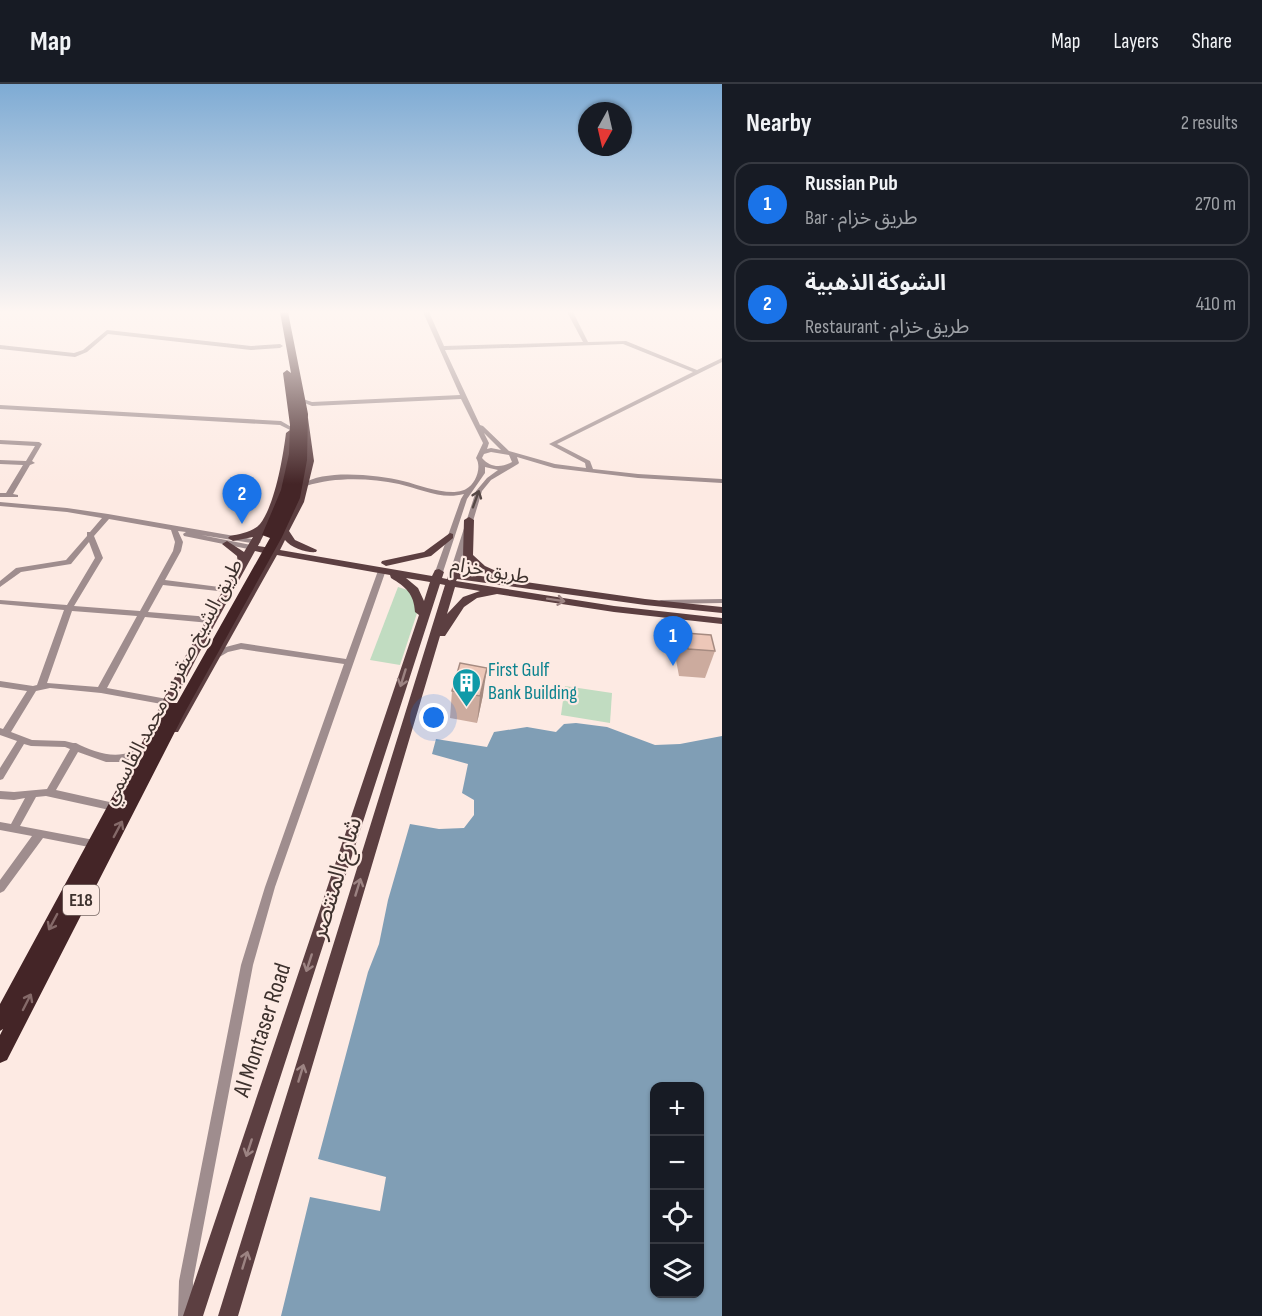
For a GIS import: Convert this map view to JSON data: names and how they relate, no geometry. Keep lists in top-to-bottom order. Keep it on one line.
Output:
{"streets":{"highway":["طريق الشيخ صقر بن محمد القاسمي","E18"],"main road":["طريق خزام","شارع المنتصر","Al Montaser Road"]},"crossings":[["طريق خزام","طريق الشيخ صقر بن محمد القاسمي"],["طريق خزام","شارع المنتصر"]],"one_way":["Al Montaser Road"],"places":{"building":["First Gulf Bank Building"]},"north":"bottom","page":{"header":"Map","nav":["Map","Layers","Share"],"heading":["Nearby","2 results"],"list":[{"mark":"1","name":"Russian Pub","note":"Bar · طريق خزام","value":"270 m"},{"mark":"2","name":"الشوكة الذهبية","note":"Restaurant · طريق خزام","value":"410 m"}],"pins":["2","1"],"map_buttons":["+","−"]}}
